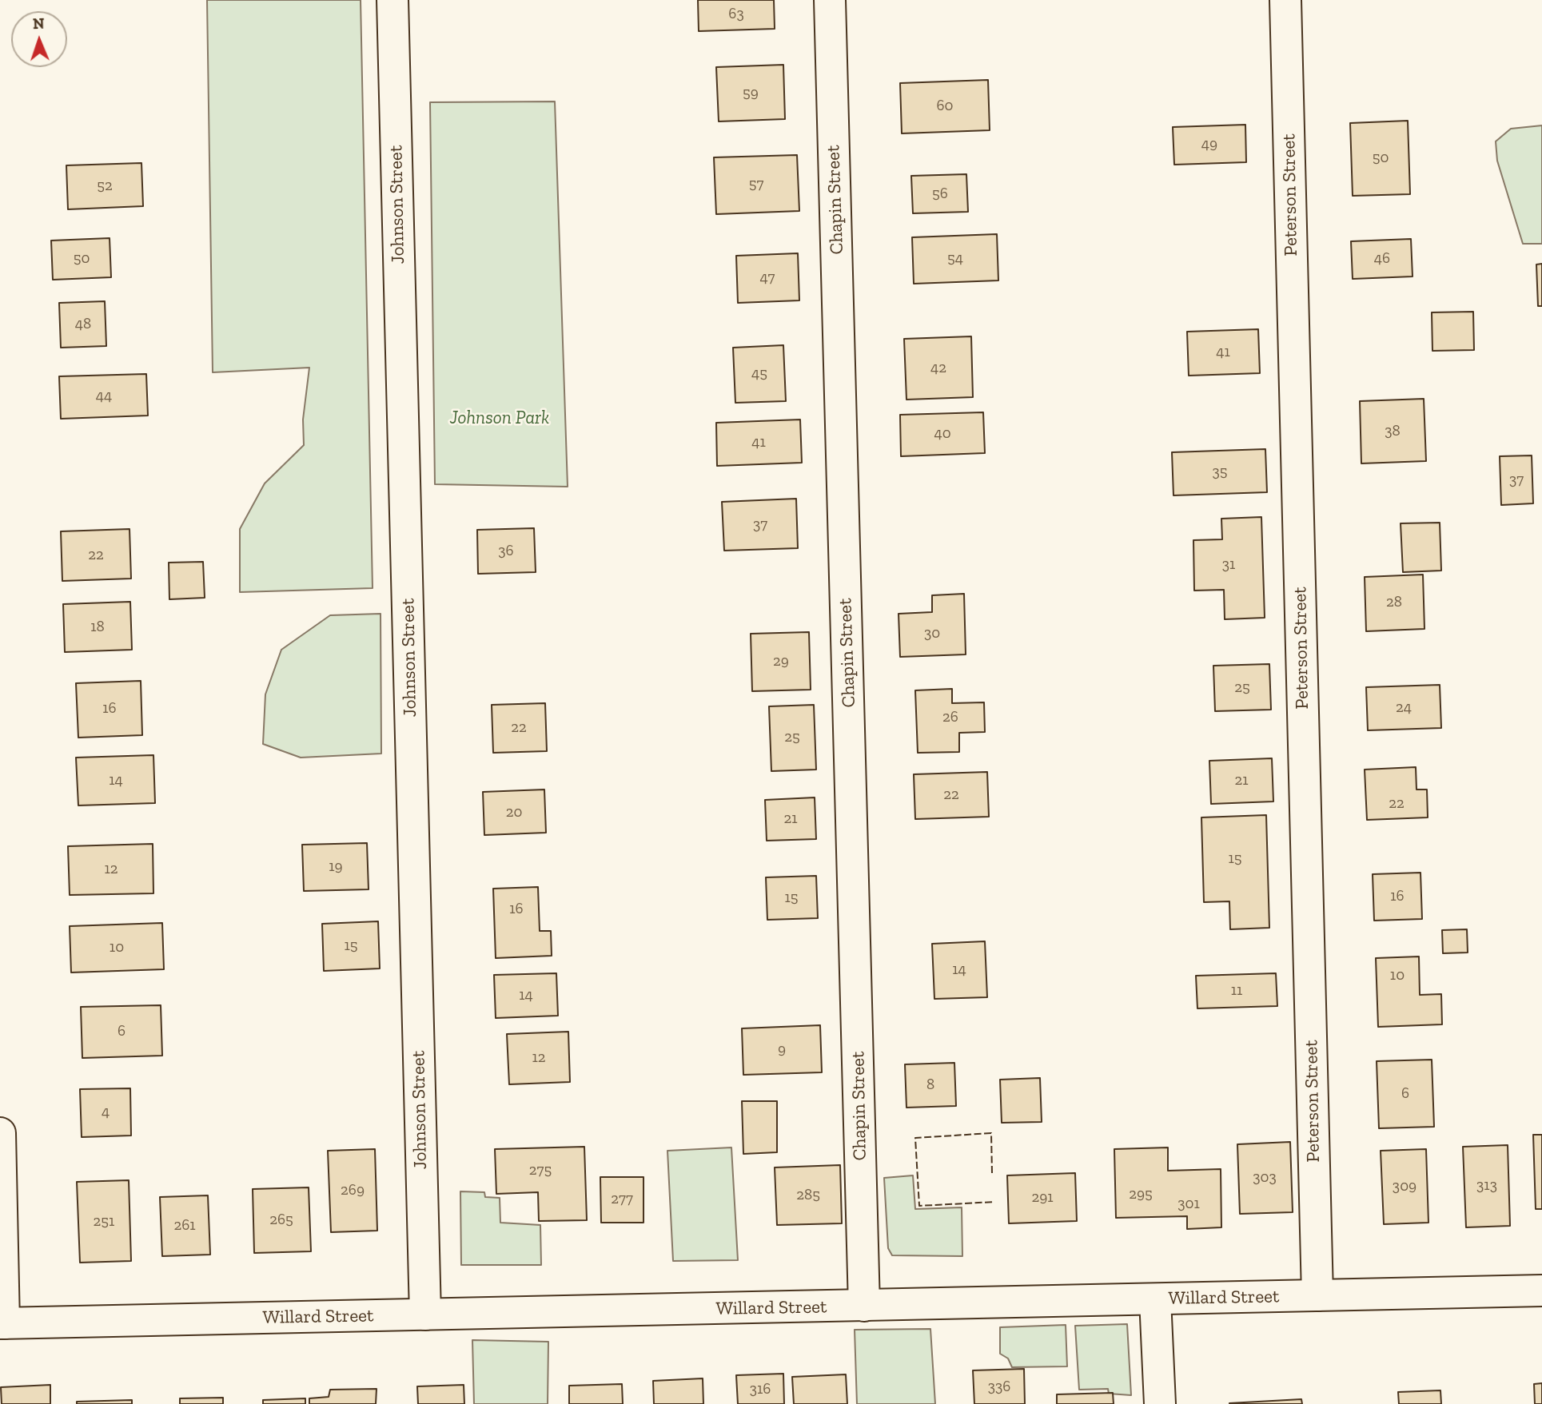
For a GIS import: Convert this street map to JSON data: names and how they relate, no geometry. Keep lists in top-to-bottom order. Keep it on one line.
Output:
{"streets":{"street":["Peterson Street","Chapin Street","Johnson Street","Willard Street"]},"crossings":[["Peterson Street","Willard Street"],["Chapin Street","Willard Street"],["Johnson Street","Willard Street"]],"parks":["Johnson Park"],"house_numbers":["63","59","60","49","50","57","52","56","50","54","46","47","48","41","42","45","44","38","40","41","35","37","37","36","22","31","28","18","30","29","25","24","16","26","22","25","14","21","22","22","20","21","15","19","12","16","15","16","15","10","14","10","11","14","6","9","12","8","6","4","275","303","313","309","269","295","285","291","277","301","265","251","261","336","316"],"north":"top"}
